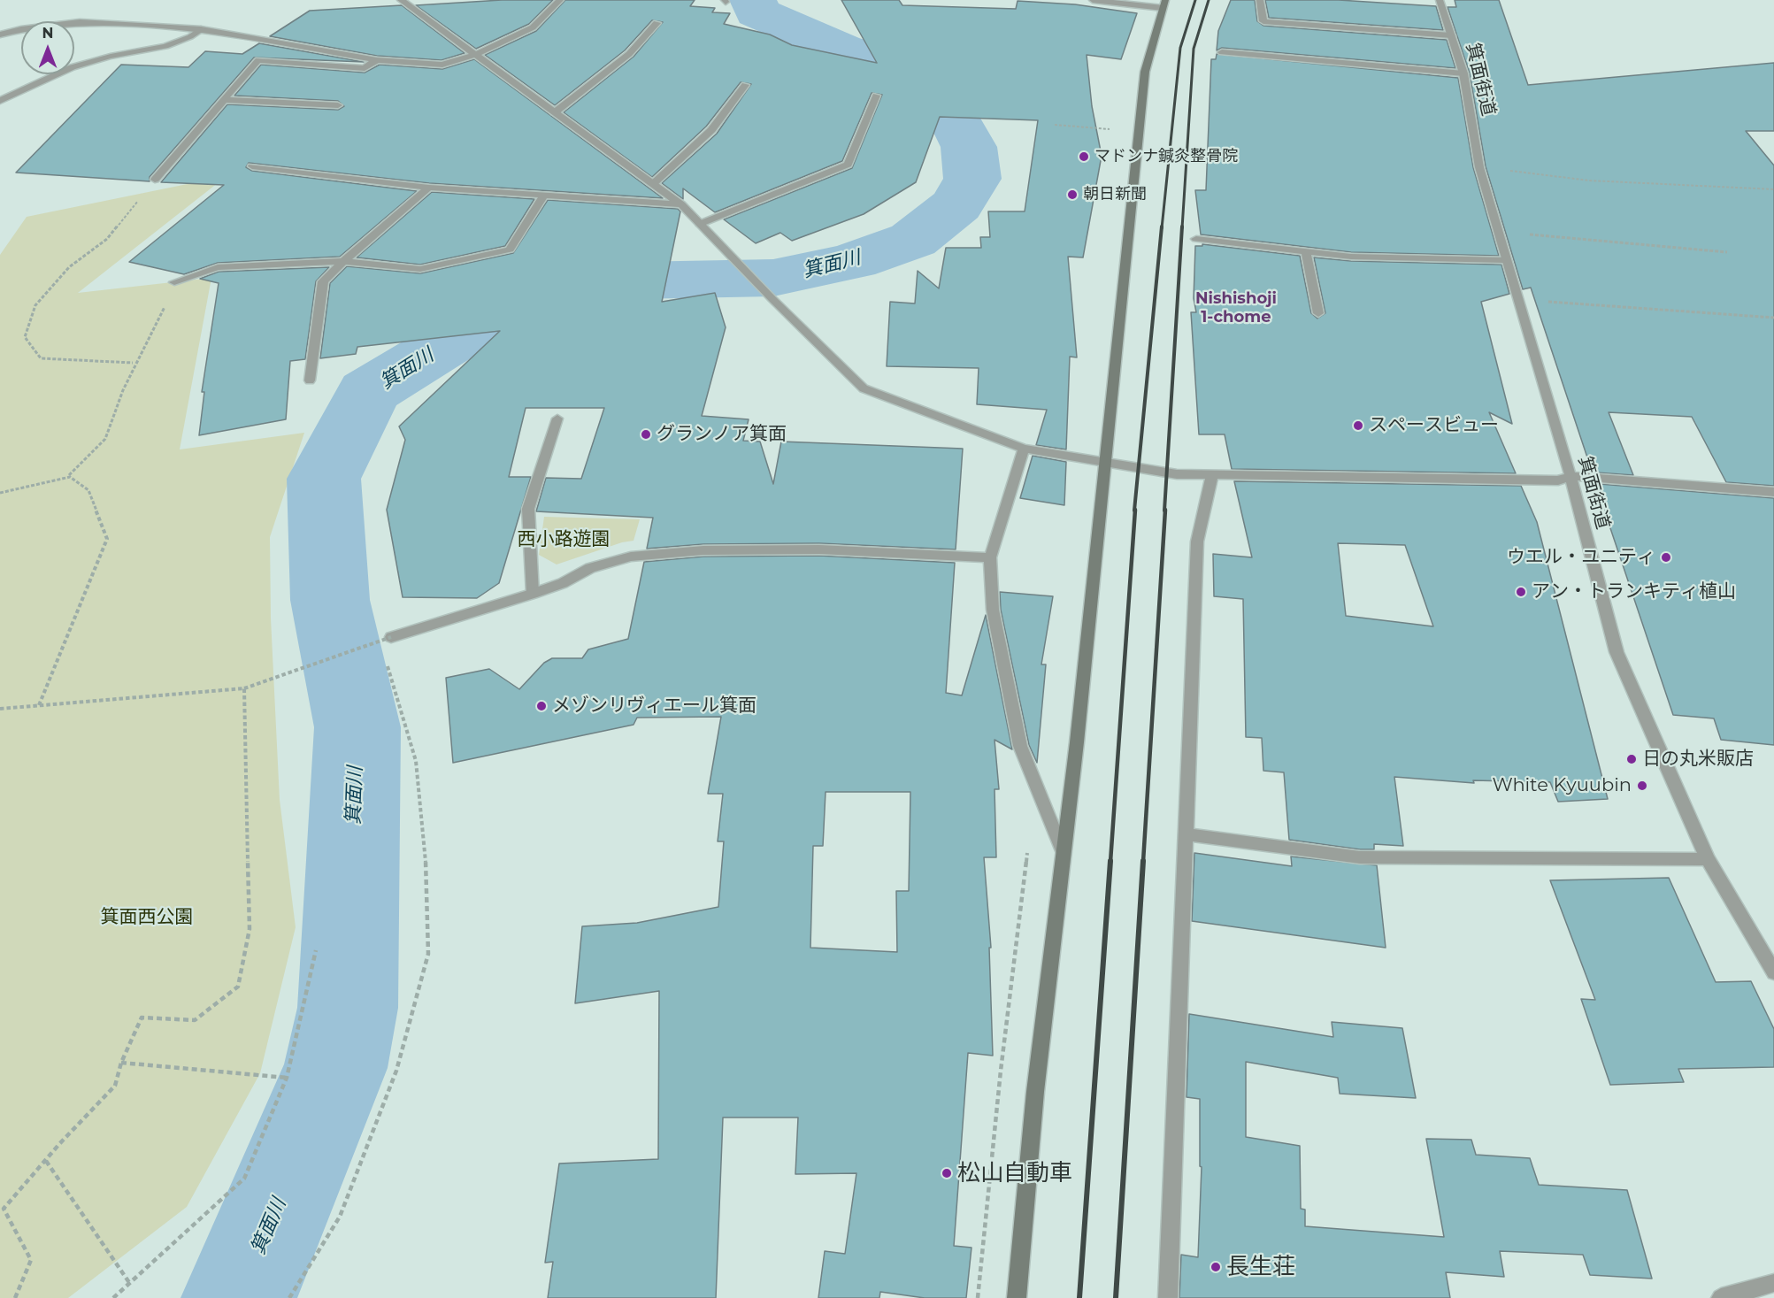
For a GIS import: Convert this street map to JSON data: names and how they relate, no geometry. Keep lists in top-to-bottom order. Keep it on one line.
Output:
{"streets":{"street":["箕面街道"]},"districts":["Nishishoji 1-chome"],"water":["箕面川"],"parks":["西小路遊園","箕面西公園"],"places":["マドンナ鍼灸整骨院","朝日新聞","スペースビュー","グランノア箕面","ウエル・ユニティ","アン・トランキティ植山","メゾンリヴィエール箕面","日の丸米販店","White Kyuubin","松山自動車","長生荘"],"north":"top"}
